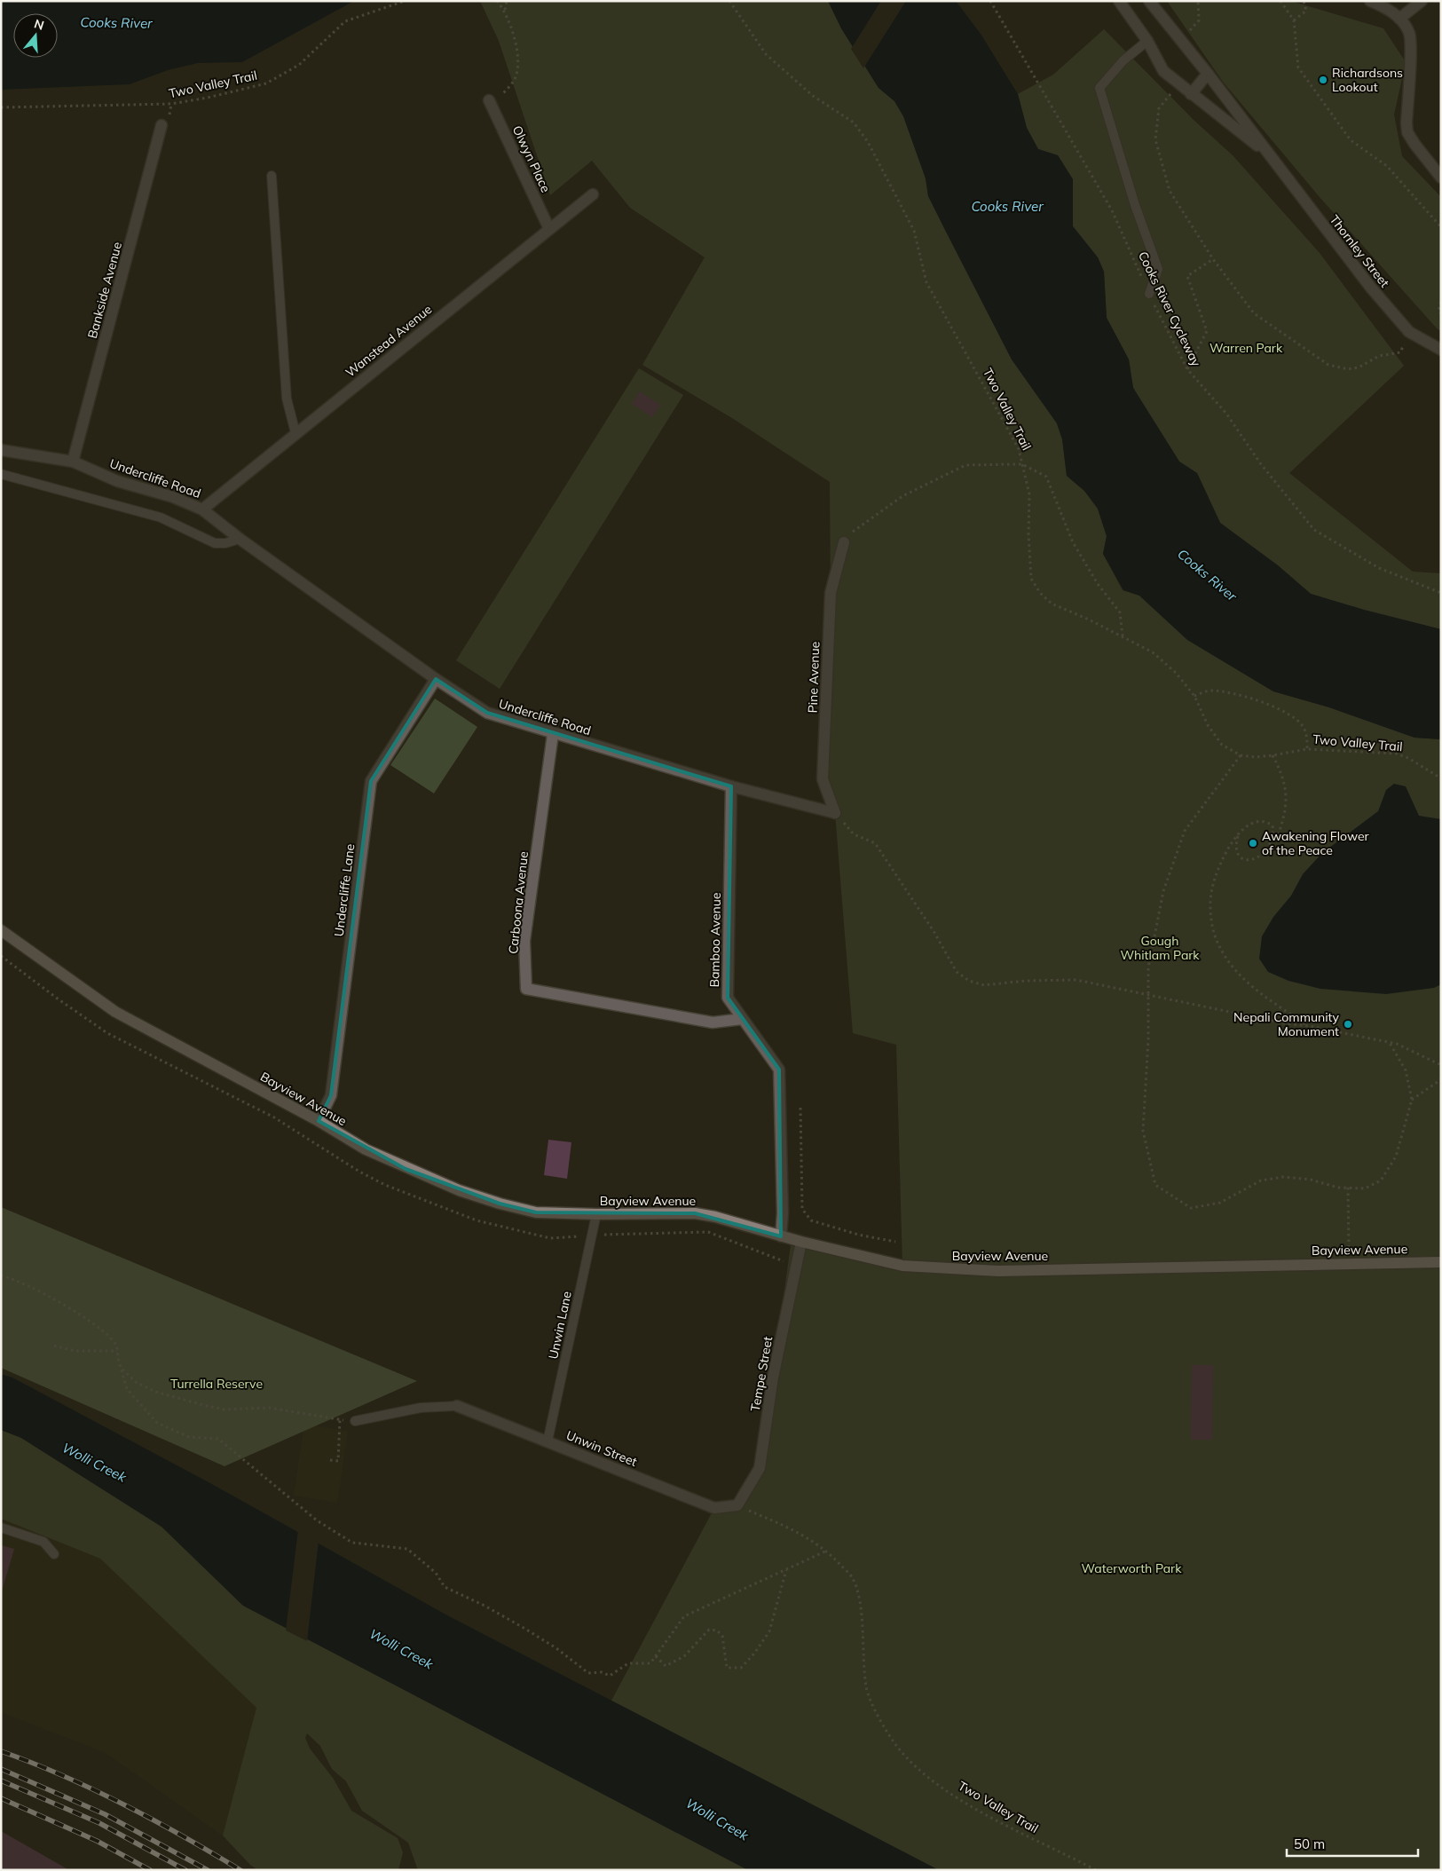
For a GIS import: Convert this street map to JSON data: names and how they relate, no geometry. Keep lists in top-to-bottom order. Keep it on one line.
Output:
{"streets":{"main road":["Bayview Avenue"],"street":["Olwyn Place","Thornley Street","Bankside Avenue","Wanstead Avenue","Undercliffe Road","Pine Avenue","Undercliffe Lane","Carboona Avenue","Bamboo Avenue","Tempe Street","Unwin Street"],"lane":["Unwin Lane"],"path":["Two Valley Trail","Cooks River Cycleway"]},"crossings":[["Two Valley Trail","Tempe Street"],["Two Valley Trail","Unwin Street"],["Olwyn Place","Wanstead Avenue"],["Bankside Avenue","Undercliffe Road"],["Wanstead Avenue","Undercliffe Road"],["Undercliffe Road","Pine Avenue"],["Undercliffe Road","Undercliffe Lane"],["Undercliffe Road","Carboona Avenue"],["Undercliffe Road","Bamboo Avenue"],["Undercliffe Lane","Bayview Avenue"],["Carboona Avenue","Bamboo Avenue"],["Bamboo Avenue","Bayview Avenue"],["Bayview Avenue","Unwin Lane"],["Bayview Avenue","Tempe Street"],["Unwin Lane","Unwin Street"],["Tempe Street","Unwin Street"]],"water":["Cooks River","Wolli Creek"],"parks":["Warren Park","Gough Whitlam Park","Turrella Reserve","Waterworth Park"],"places":["Richardsons Lookout","Awakening Flower of the Peace","Nepali Community Monument"],"scale_bar":"50 m","north":"top"}
